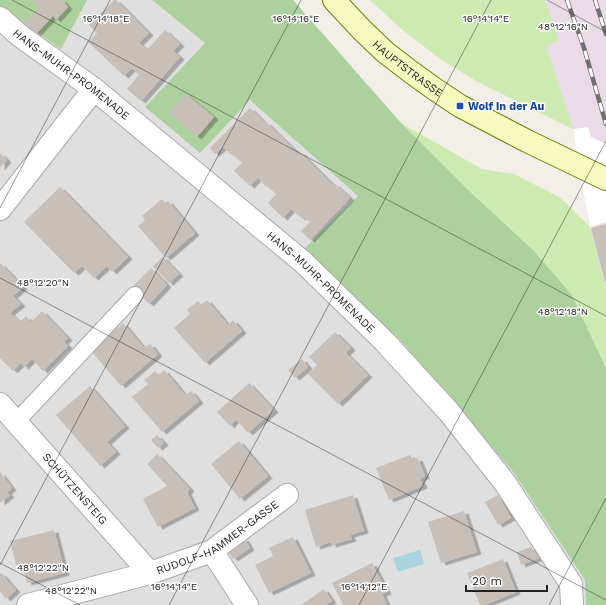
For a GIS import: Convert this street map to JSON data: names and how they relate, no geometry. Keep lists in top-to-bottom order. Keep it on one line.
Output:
{"streets":{"main road":["HAUPTSTRASSE"],"street":["HANS-MUHR-PROMENADE","SCHÜTZENSTEIG","RUDOLF-HAMMER-GASSE"]},"crossings":[["SCHÜTZENSTEIG","RUDOLF-HAMMER-GASSE"]],"places":{"transit":["Wolf in der Au"]},"scale_bar":"20 m","coordinates":["16°14'18\"E","16°14'16\"E","16°14'14\"E","48°12'16\"N","48°12'20\"N","48°12'18\"N","48°12'22\"N","16°14'12\"E"]}
